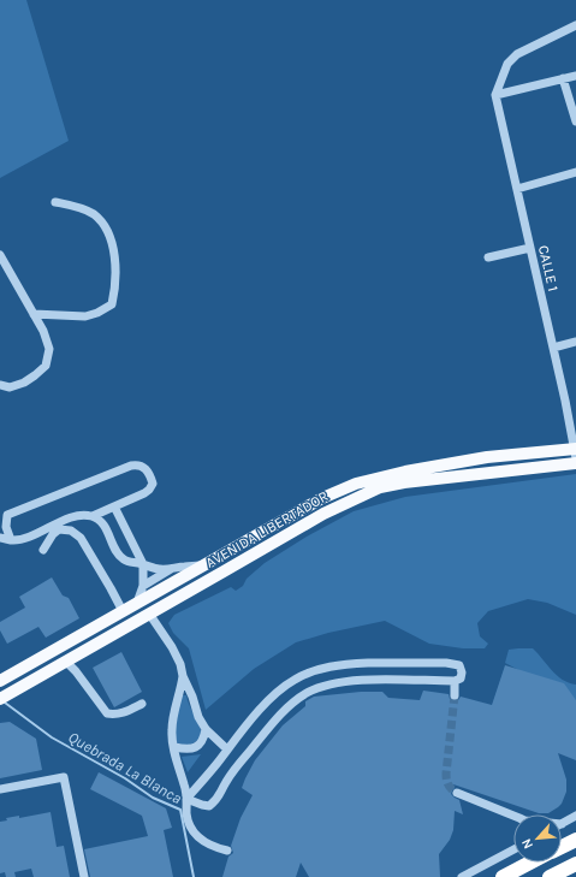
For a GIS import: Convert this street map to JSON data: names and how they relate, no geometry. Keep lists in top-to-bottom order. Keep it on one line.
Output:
{"streets":{"main road":["AVENIDA LIBERTADOR"],"street":["CALLE 1"]},"crossings":[["CALLE 1","AVENIDA LIBERTADOR"]],"water":["Quebrada La Blanca"],"north":"bottom left"}
